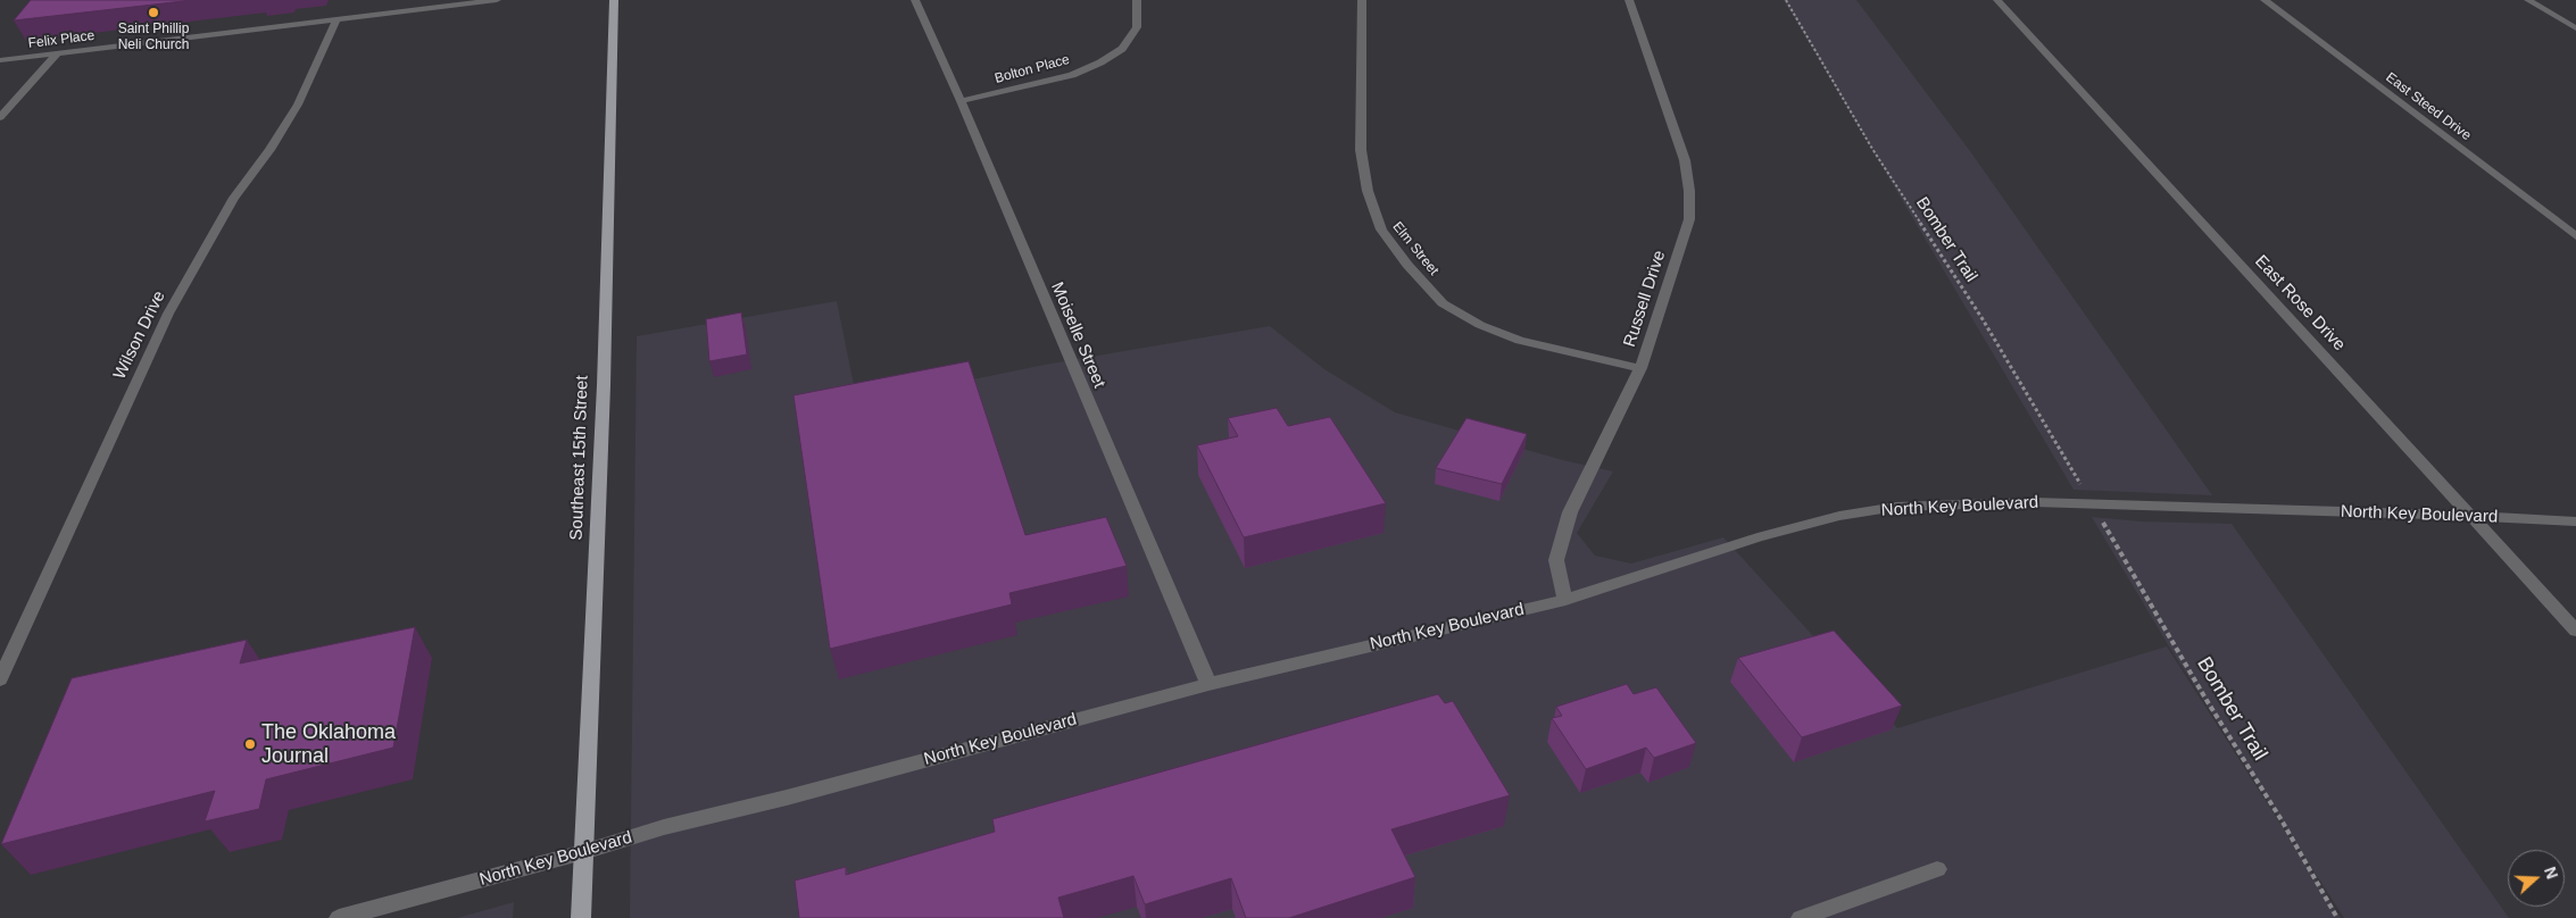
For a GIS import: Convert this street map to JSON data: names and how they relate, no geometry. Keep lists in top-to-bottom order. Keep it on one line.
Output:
{"streets":{"main road":["Southeast 15th Street"],"street":["Felix Place","Bolton Place","East Steed Drive","Elm Street","Russell Drive","East Rose Drive","Wilson Drive","Moiselle Street","North Key Boulevard"],"path":["Bomber Trail"]},"crossings":[["Felix Place","Wilson Drive"],["Bolton Place","Moiselle Street"],["Elm Street","Russell Drive"],["Russell Drive","North Key Boulevard"],["East Rose Drive","North Key Boulevard"],["Moiselle Street","North Key Boulevard"],["Southeast 15th Street","North Key Boulevard"]],"places":["Saint Phillip Neli Church","The Oklahoma Journal"],"north":"right"}
